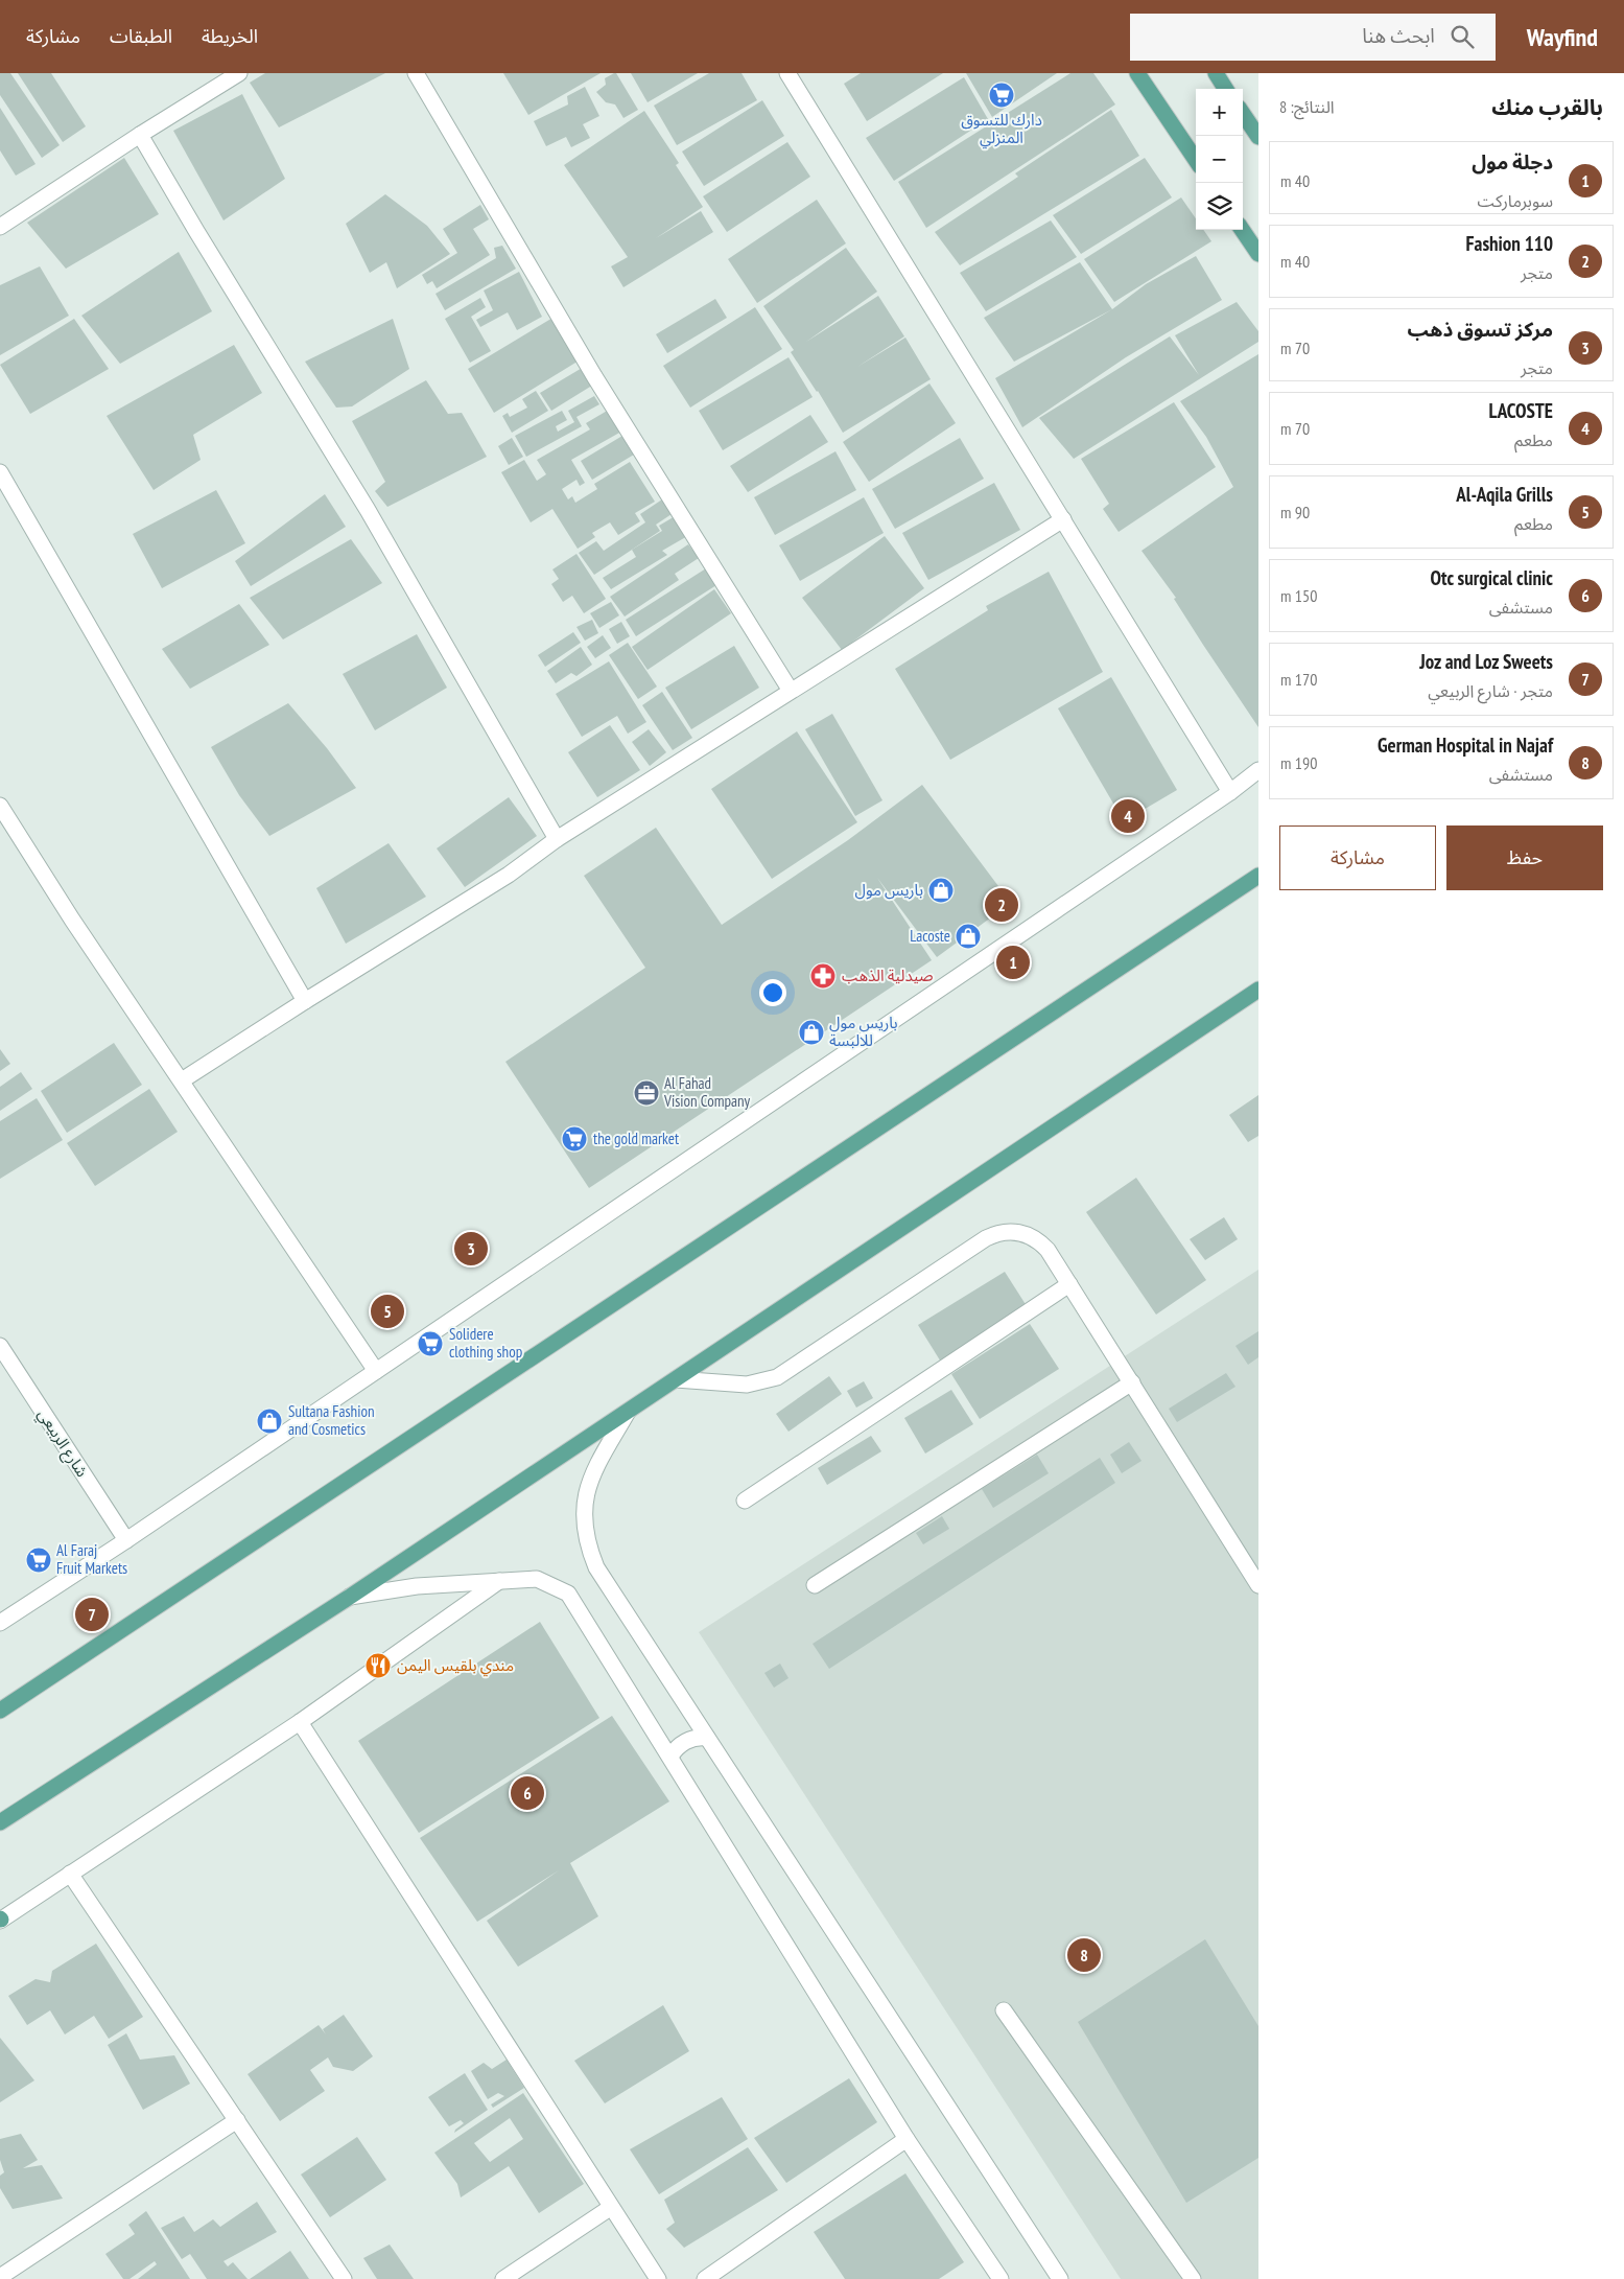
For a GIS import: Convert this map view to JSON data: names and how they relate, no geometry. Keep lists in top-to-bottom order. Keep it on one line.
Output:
{"streets":{"street":["شارع الربيعي"]},"places":{"supermarket":["دارك للتسوق المنزلي","the gold market","Solidere clothing shop","Al Faraj Fruit Markets"],"shop":["باريس مول","Lacoste","باريس مول للالبسة","Sultana Fashion and Cosmetics"],"pharmacy":["صيدلية الذهب"],"office":["Al Fahad Vision Company"],"restaurant":["مندي بلقيس اليمن"]},"page":{"header":"Wayfind","search":"ابحث هنا","nav":["الخريطة","الطبقات","مشاركة"],"heading":["بالقرب منك","النتائج: 8"],"map_buttons":["+","−"],"list":[{"mark":"1","name":"دجلة مول","note":"سوبرماركت","value":"40 m"},{"mark":"2","name":"Fashion 110","note":"متجر","value":"40 m"},{"mark":"3","name":"مركز تسوق ذهب","note":"متجر","value":"70 m"},{"mark":"4","name":"LACOSTE","note":"مطعم","value":"70 m"},{"mark":"5","name":"Al-Aqila Grills","note":"مطعم","value":"90 m"},{"mark":"6","name":"Otc surgical clinic","note":"مستشفى","value":"150 m"},{"mark":"7","name":"Joz and Loz Sweets","note":"متجر · شارع الربيعي","value":"170 m"},{"mark":"8","name":"German Hospital in Najaf","note":"مستشفى","value":"190 m"}],"pins":["4","2","1","3","5","7","6","8"],"buttons":["حفظ","مشاركة"]}}
